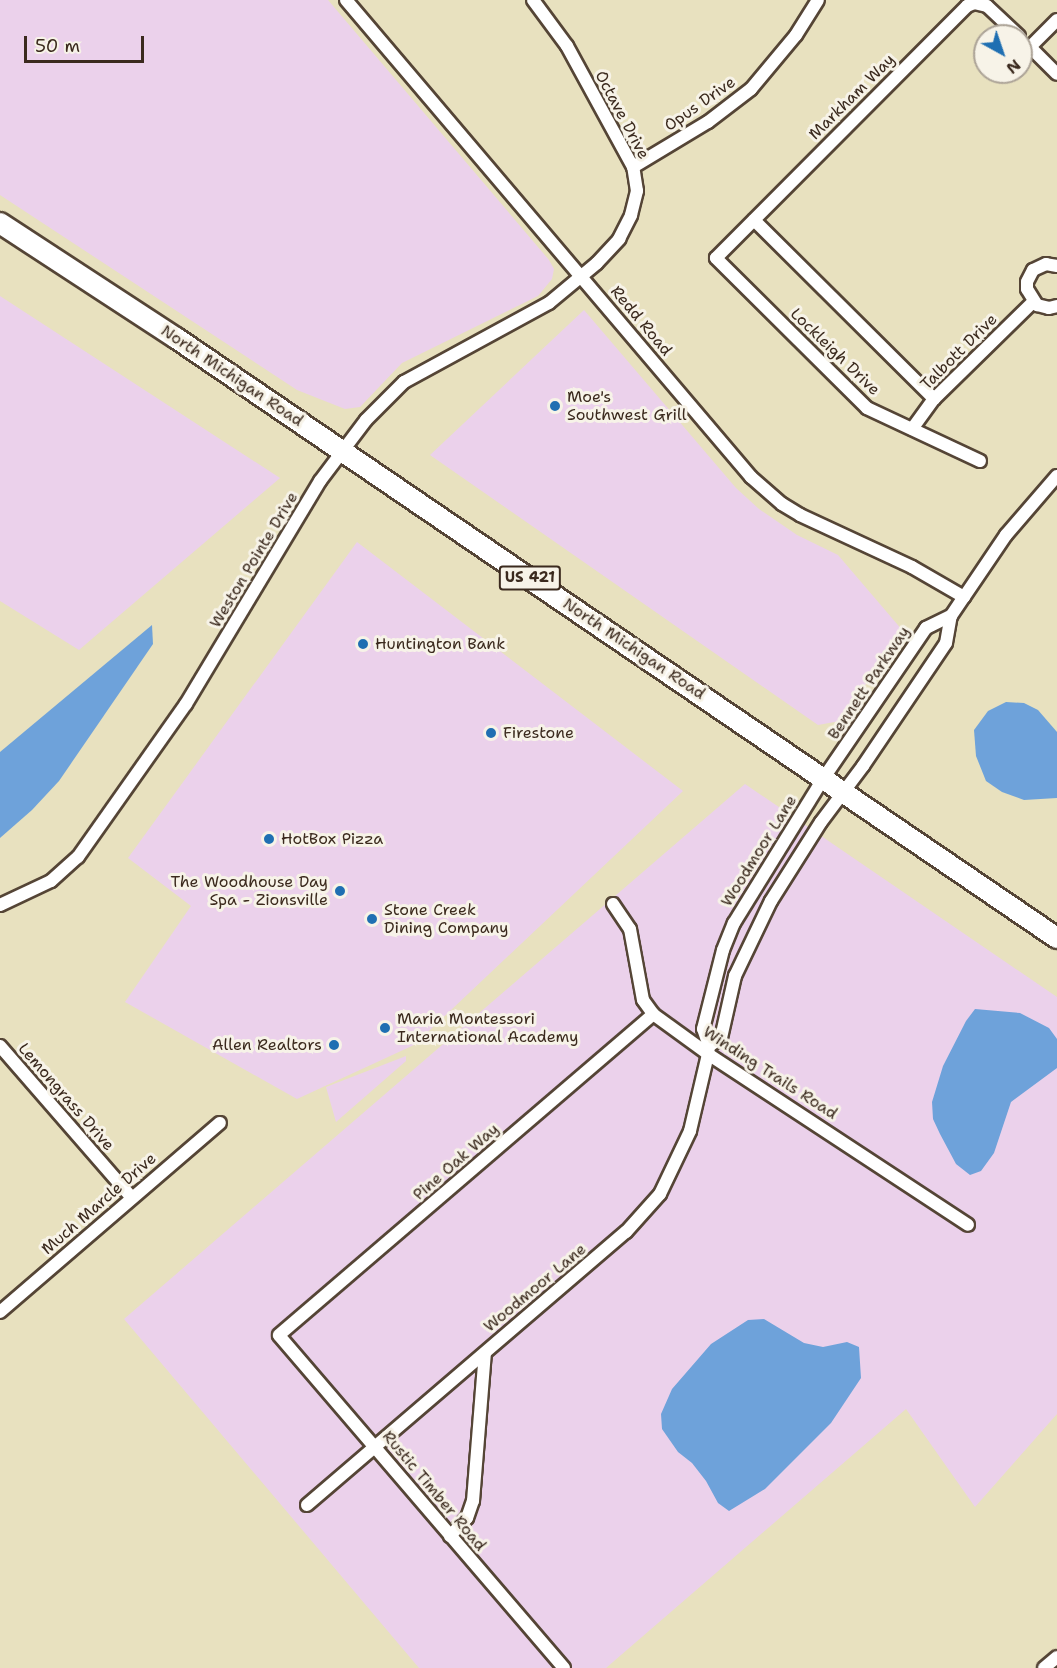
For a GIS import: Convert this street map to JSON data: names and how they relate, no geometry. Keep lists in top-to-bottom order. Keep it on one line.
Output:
{"streets":{"main road":["North Michigan Road","US 421"],"street":["Markham Way","Opus Drive","Octave Drive","Redd Road","Lockleigh Drive","Talbott Drive","Weston Pointe Drive","Bennett Parkway","Woodmoor Lane","Winding Trails Road","Lemongrass Drive","Pine Oak Way","Much Marcle Drive","Rustic Timber Road"]},"crossings":[["Markham Way","Lockleigh Drive"],["Opus Drive","Octave Drive"],["Octave Drive","Redd Road"],["Octave Drive","Weston Pointe Drive"],["Redd Road","Weston Pointe Drive"],["Redd Road","Bennett Parkway"],["Lockleigh Drive","Talbott Drive"],["North Michigan Road","Weston Pointe Drive"],["North Michigan Road","Bennett Parkway"],["North Michigan Road","Woodmoor Lane"],["Bennett Parkway","Woodmoor Lane"],["Woodmoor Lane","Winding Trails Road"],["Woodmoor Lane","Rustic Timber Road"],["Winding Trails Road","Pine Oak Way"],["Lemongrass Drive","Much Marcle Drive"],["Pine Oak Way","Rustic Timber Road"]],"places":["Moe's Southwest Grill","Huntington Bank","Firestone","HotBox Pizza","The Woodhouse Day Spa - Zionsville","Stone Creek Dining Company","Maria Montessori International Academy","Allen Realtors"],"scale_bar":"50 m","north":"bottom right"}
